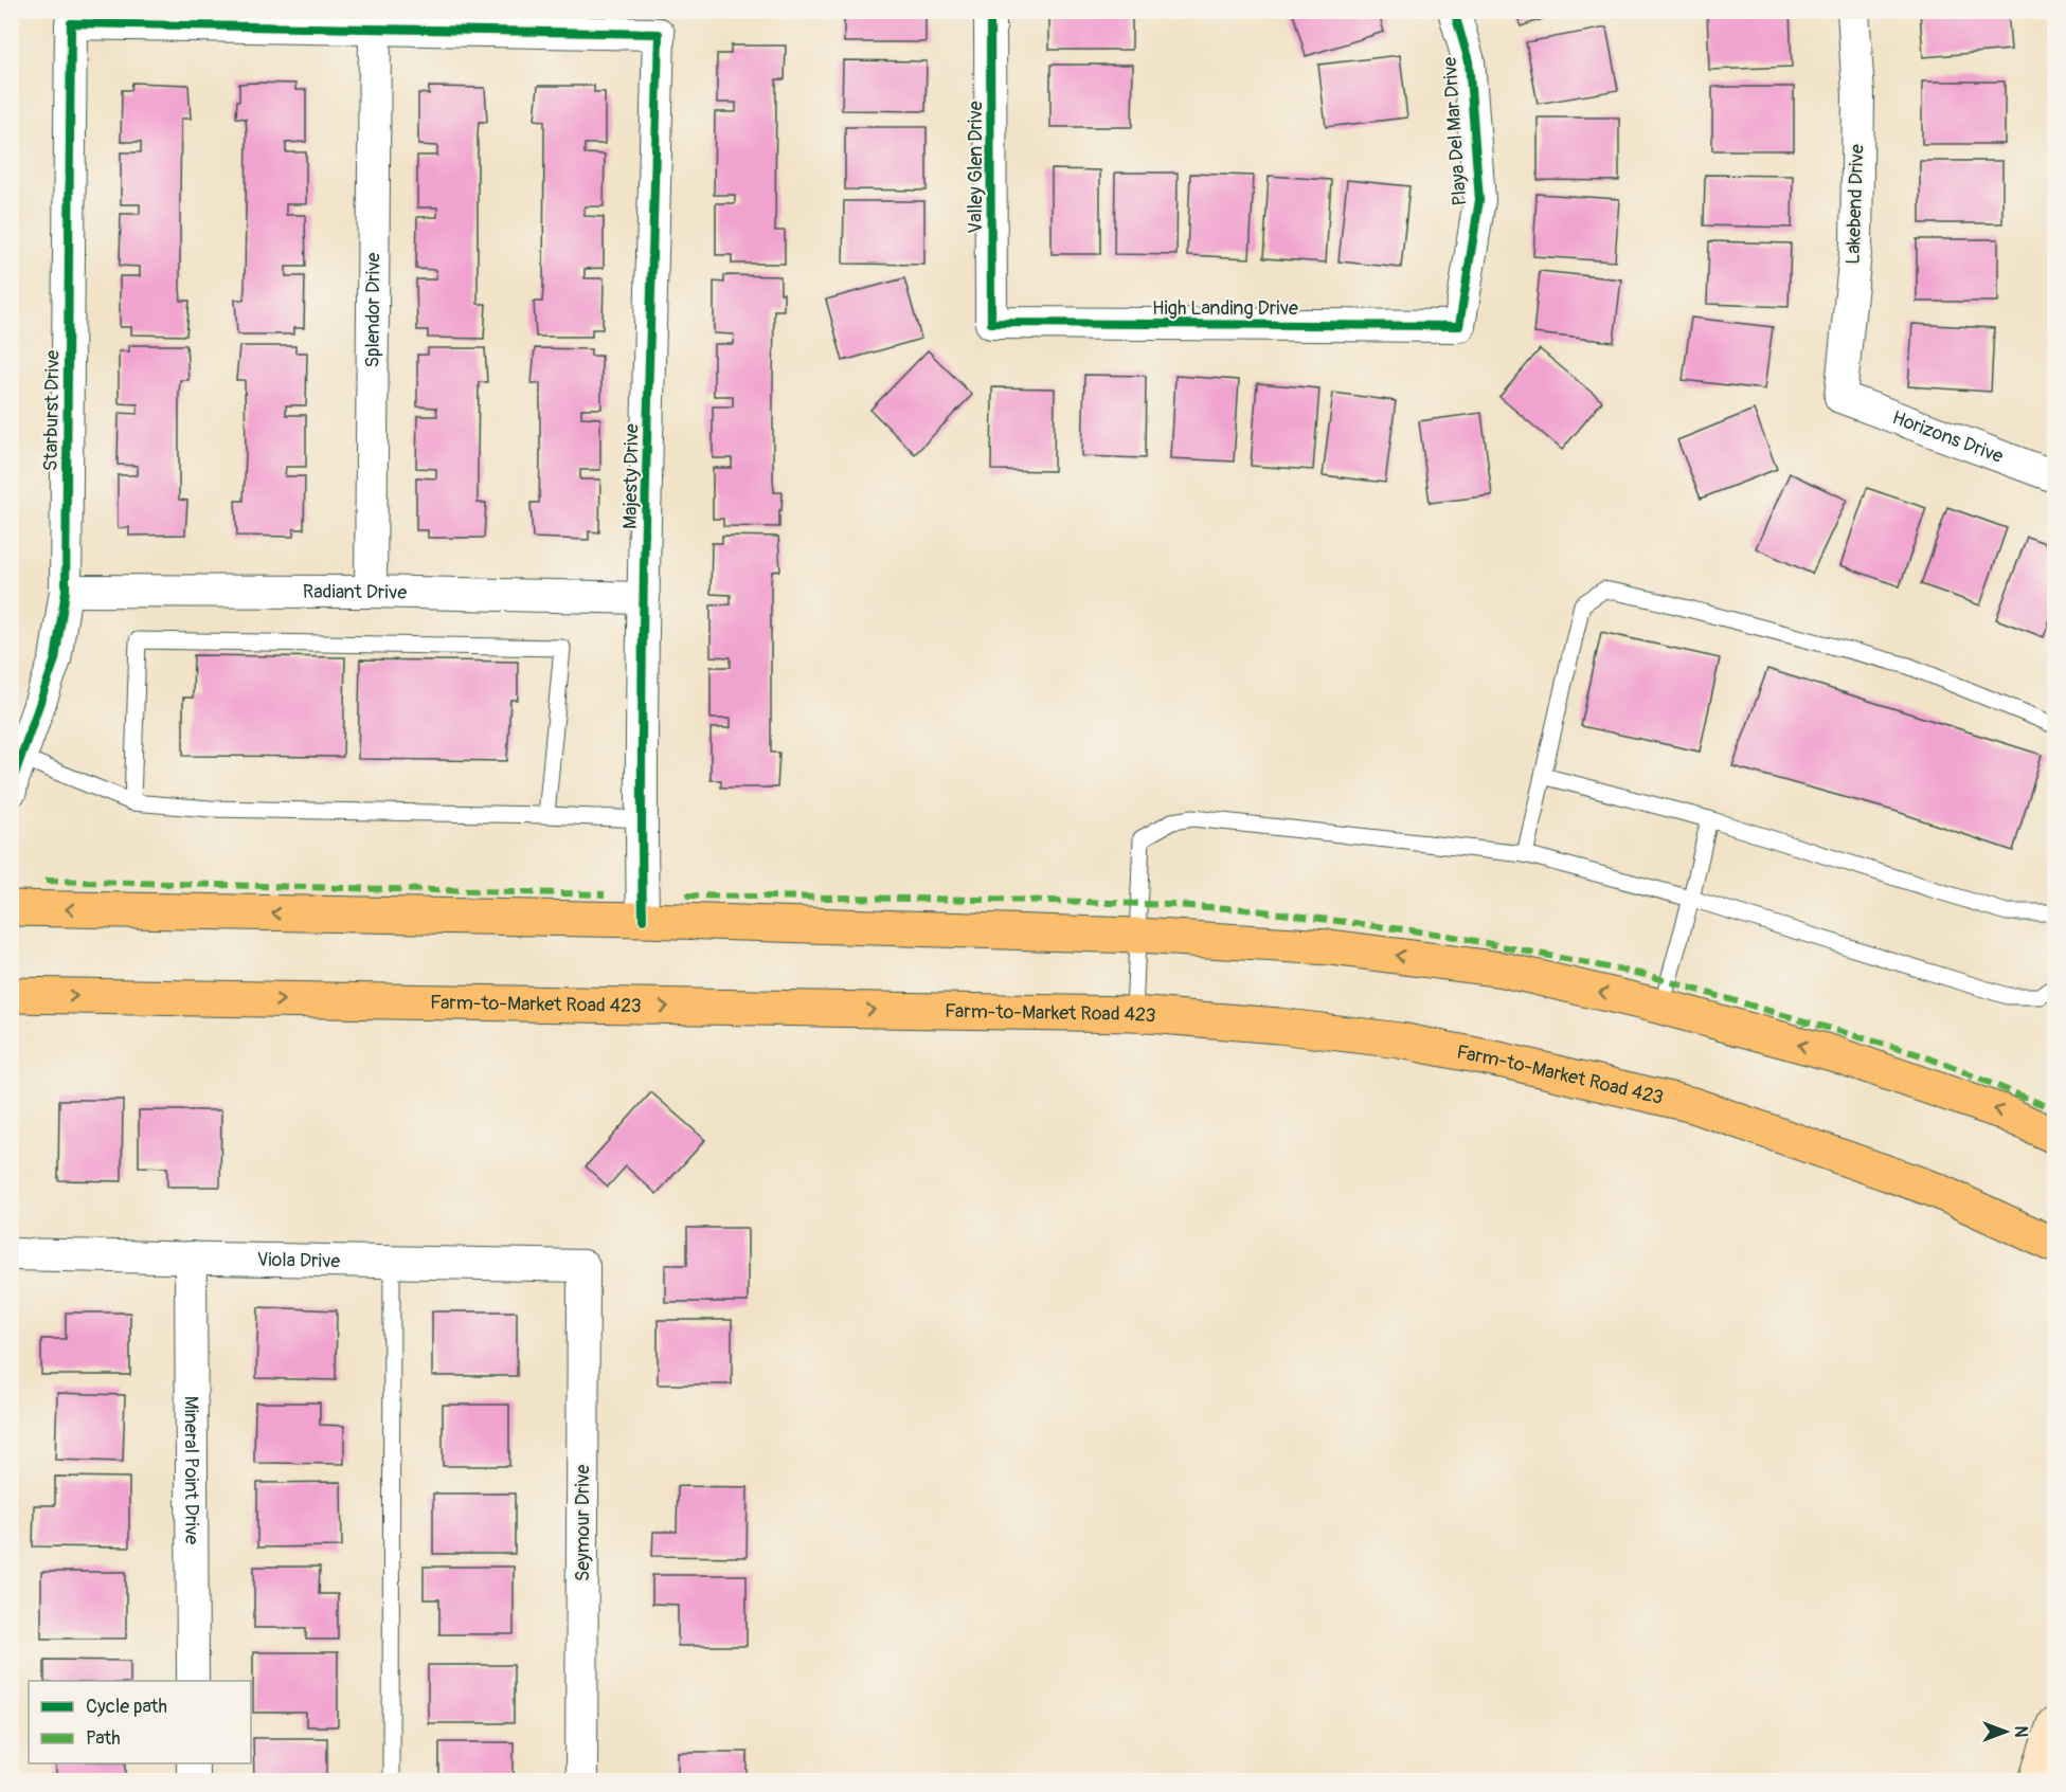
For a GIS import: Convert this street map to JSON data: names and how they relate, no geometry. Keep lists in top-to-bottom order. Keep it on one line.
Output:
{"streets":{"main road":["Farm-to-Market Road 423"],"street":["Playa Del Mar Drive","Valley Glen Drive","Lakebend Drive","High Landing Drive","Splendor Drive","Starburst Drive","Horizons Drive","Majesty Drive","Radiant Drive","Viola Drive","Mineral Point Drive","Seymour Drive"]},"crossings":[["Playa Del Mar Drive","High Landing Drive"],["Valley Glen Drive","High Landing Drive"],["Lakebend Drive","Horizons Drive"],["Splendor Drive","Starburst Drive"],["Splendor Drive","Majesty Drive"],["Splendor Drive","Radiant Drive"],["Starburst Drive","Majesty Drive"],["Starburst Drive","Radiant Drive"],["Majesty Drive","Radiant Drive"],["Viola Drive","Mineral Point Drive"],["Viola Drive","Seymour Drive"]],"legend":["Cycle path","Path"],"north":"right"}
